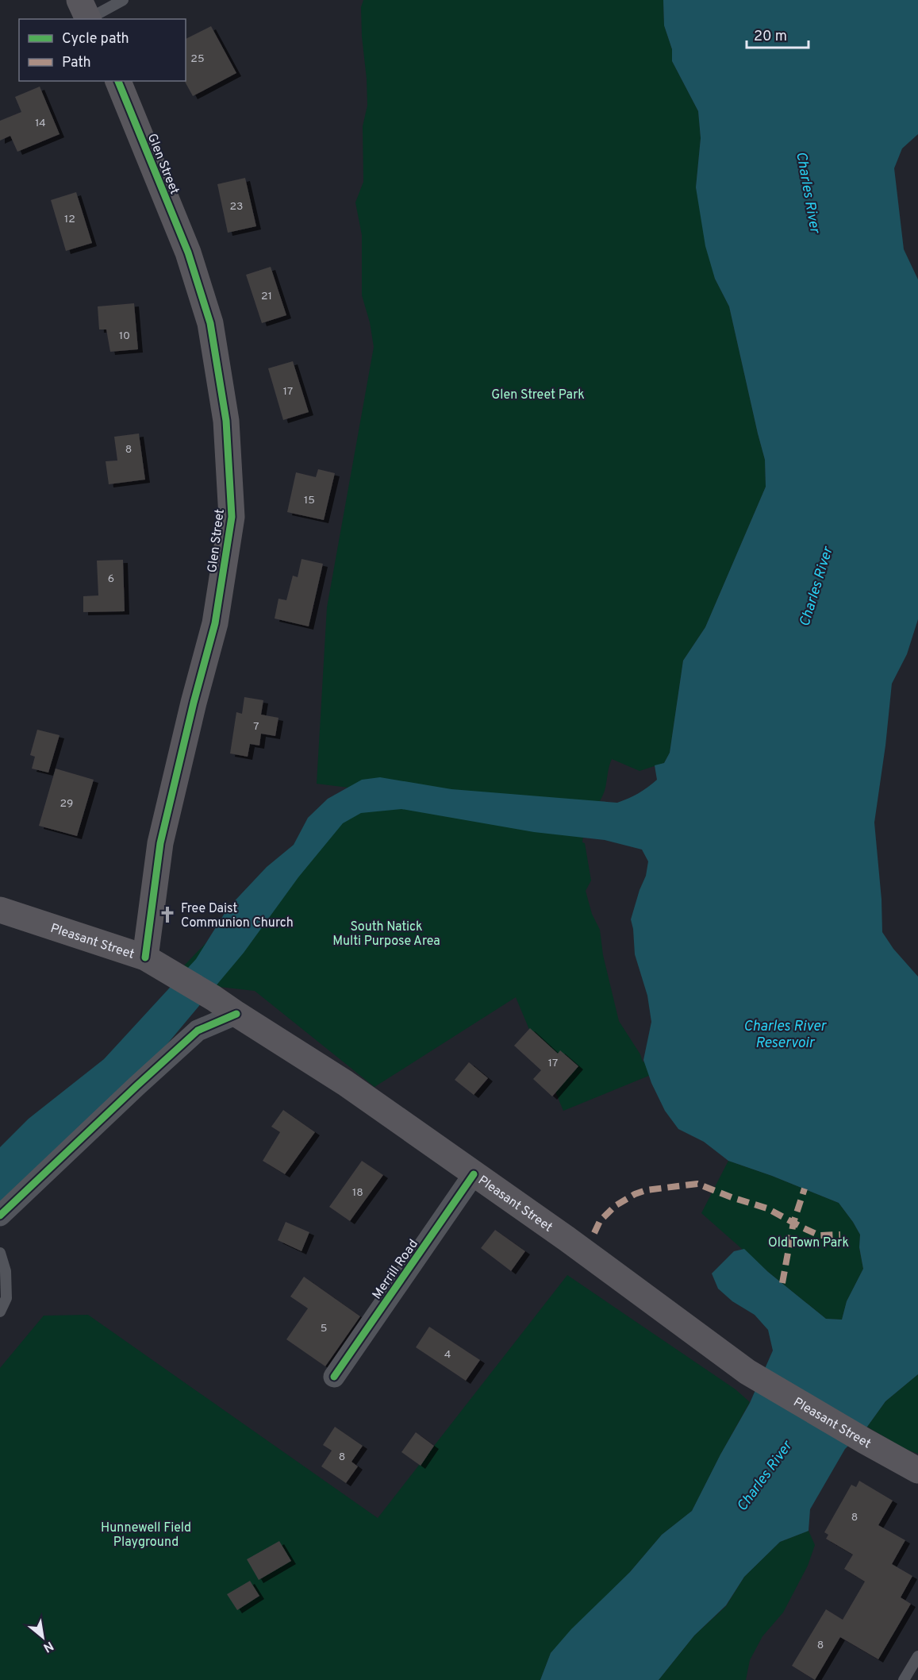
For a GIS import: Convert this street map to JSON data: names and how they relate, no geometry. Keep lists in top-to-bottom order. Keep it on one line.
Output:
{"streets":{"main road":["Glen Street","Pleasant Street"],"street":["Merrill Road"]},"crossings":[["Glen Street","Pleasant Street"],["Pleasant Street","Merrill Road"]],"water":["Charles River","Charles River Reservoir"],"parks":["Glen Street Park","South Natick Multi Purpose Area","Old Town Park","Hunnewell Field Playground"],"places":{"church":["Free Daist Communion Church"]},"house_numbers":["25","14","23","12","21","10","17","8","15","6","7","29","17","18","5","4","8","8","8"],"legend":["Cycle path","Path"],"scale_bar":"20 m","north":"bottom right"}
